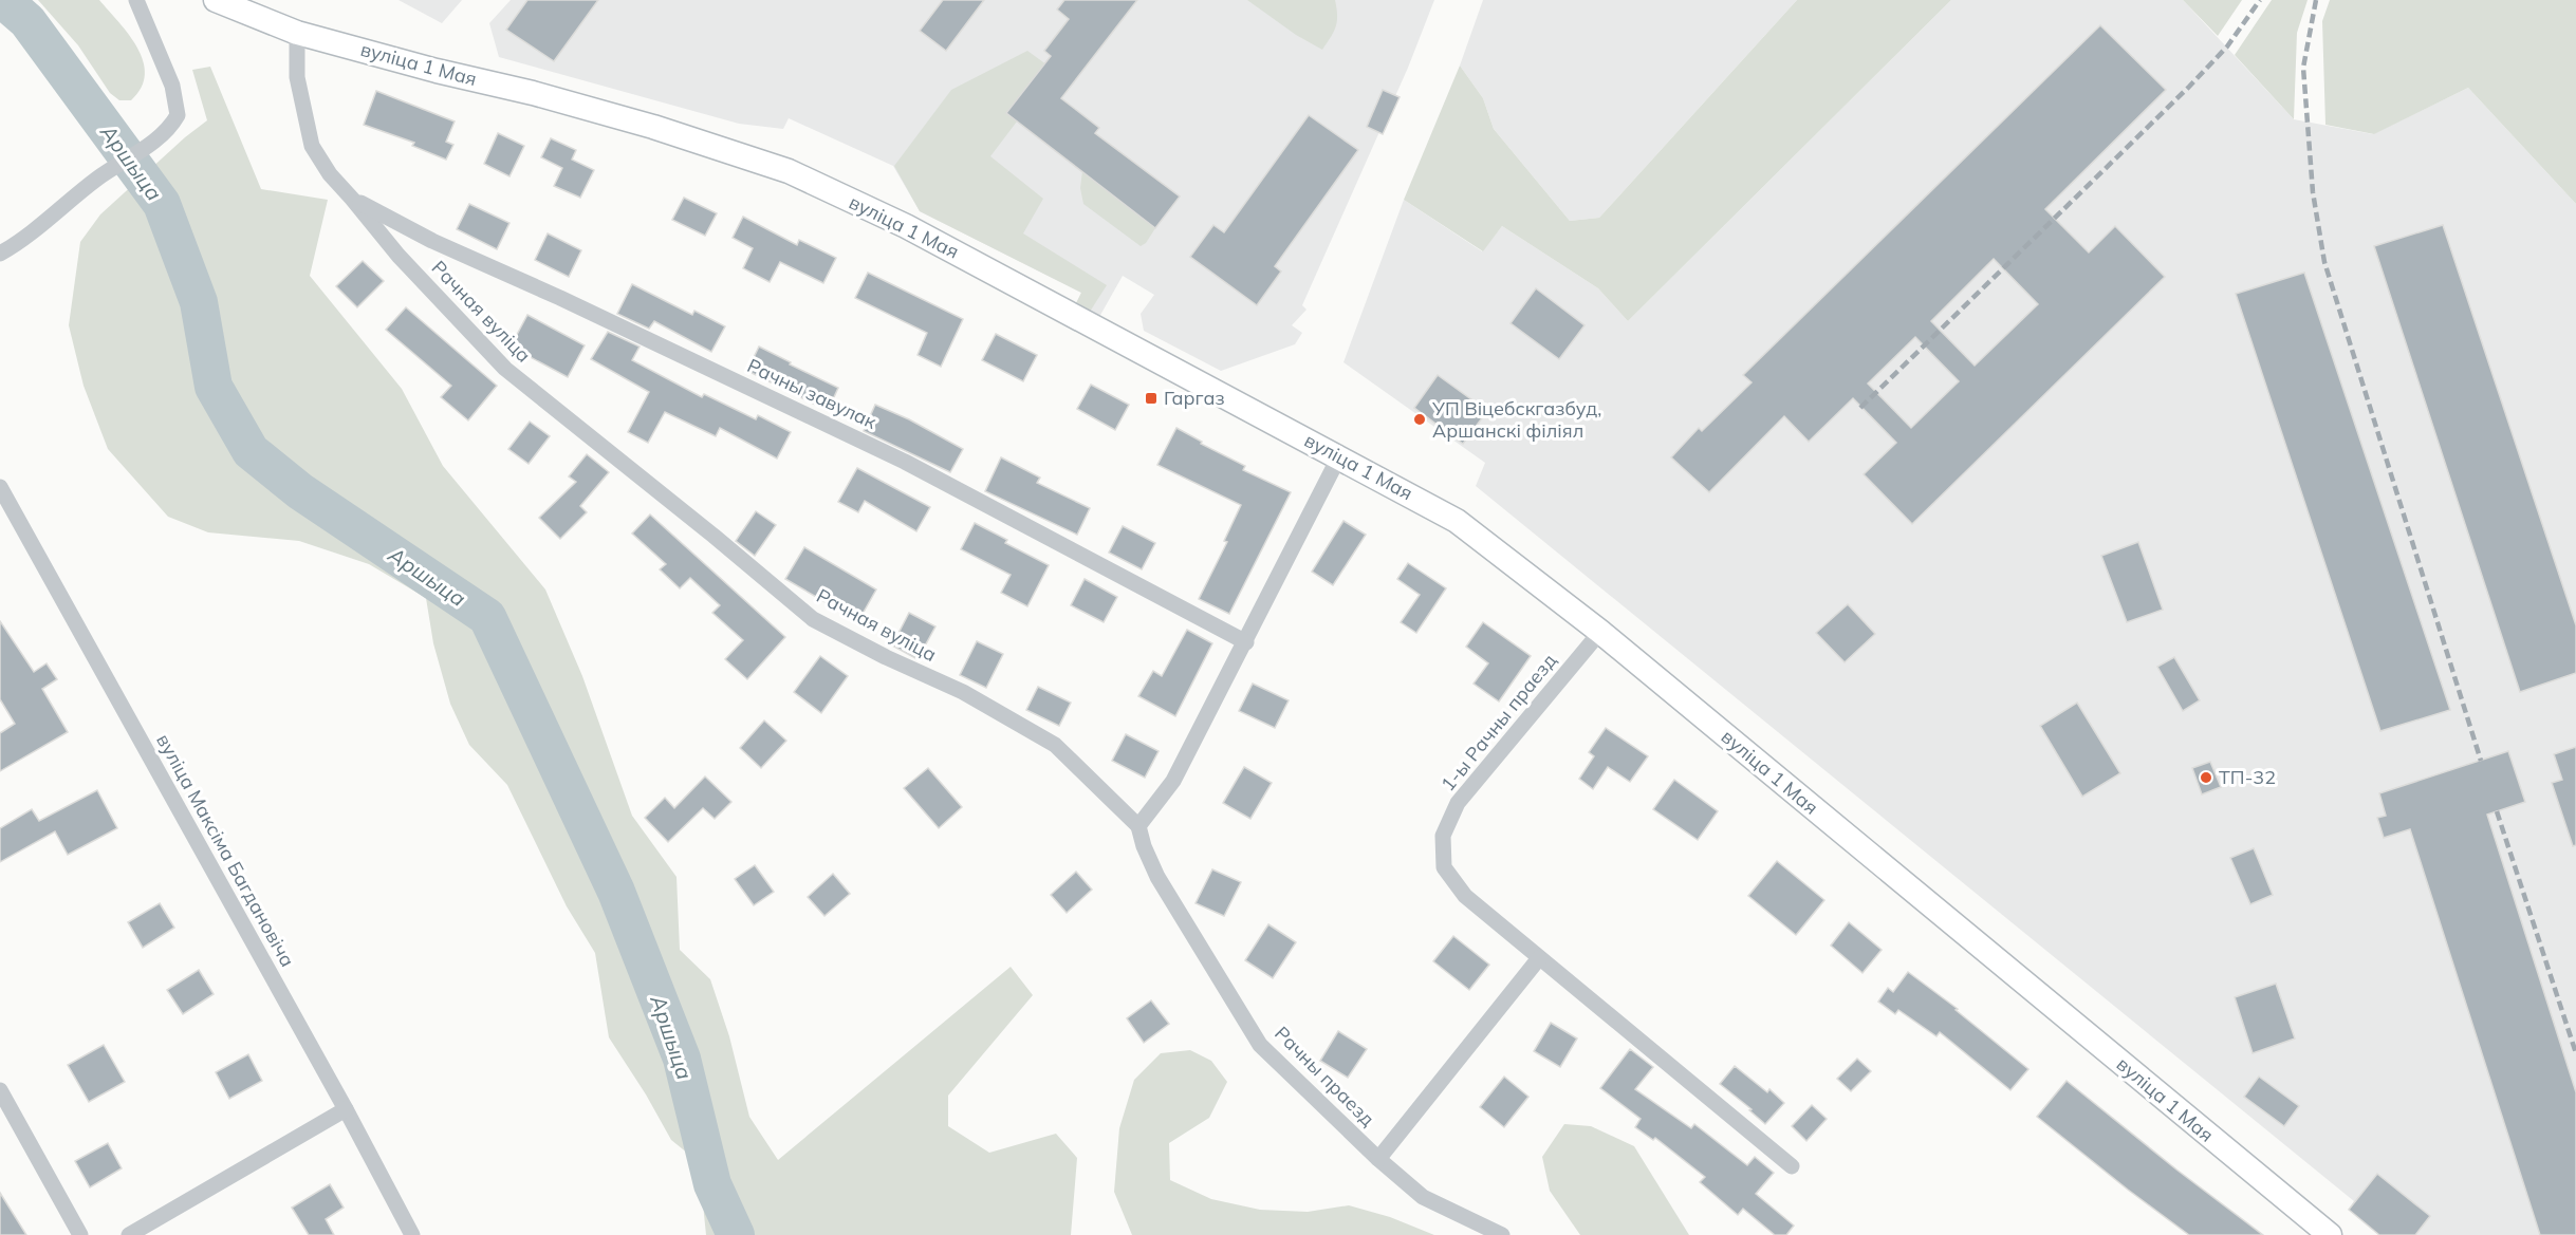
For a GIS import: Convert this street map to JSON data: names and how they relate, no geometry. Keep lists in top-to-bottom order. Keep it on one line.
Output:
{"streets":{"street":["вуліца 1 Мая","Рачная вуліца","Рачны завулак","1-ы Рачны праезд","вуліца Максіма Багдановіча","Рачны праезд"]},"crossings":[["вуліца 1 Мая","Рачная вуліца"],["вуліца 1 Мая","1-ы Рачны праезд"],["Рачная вуліца","Рачны завулак"],["Рачная вуліца","Рачны праезд"]],"water":["Аршыца"],"places":{"transit":["Гаргаз"],"other":["УП Віцебскгазбуд, Аршанскі філіял","ТП-32"]}}
